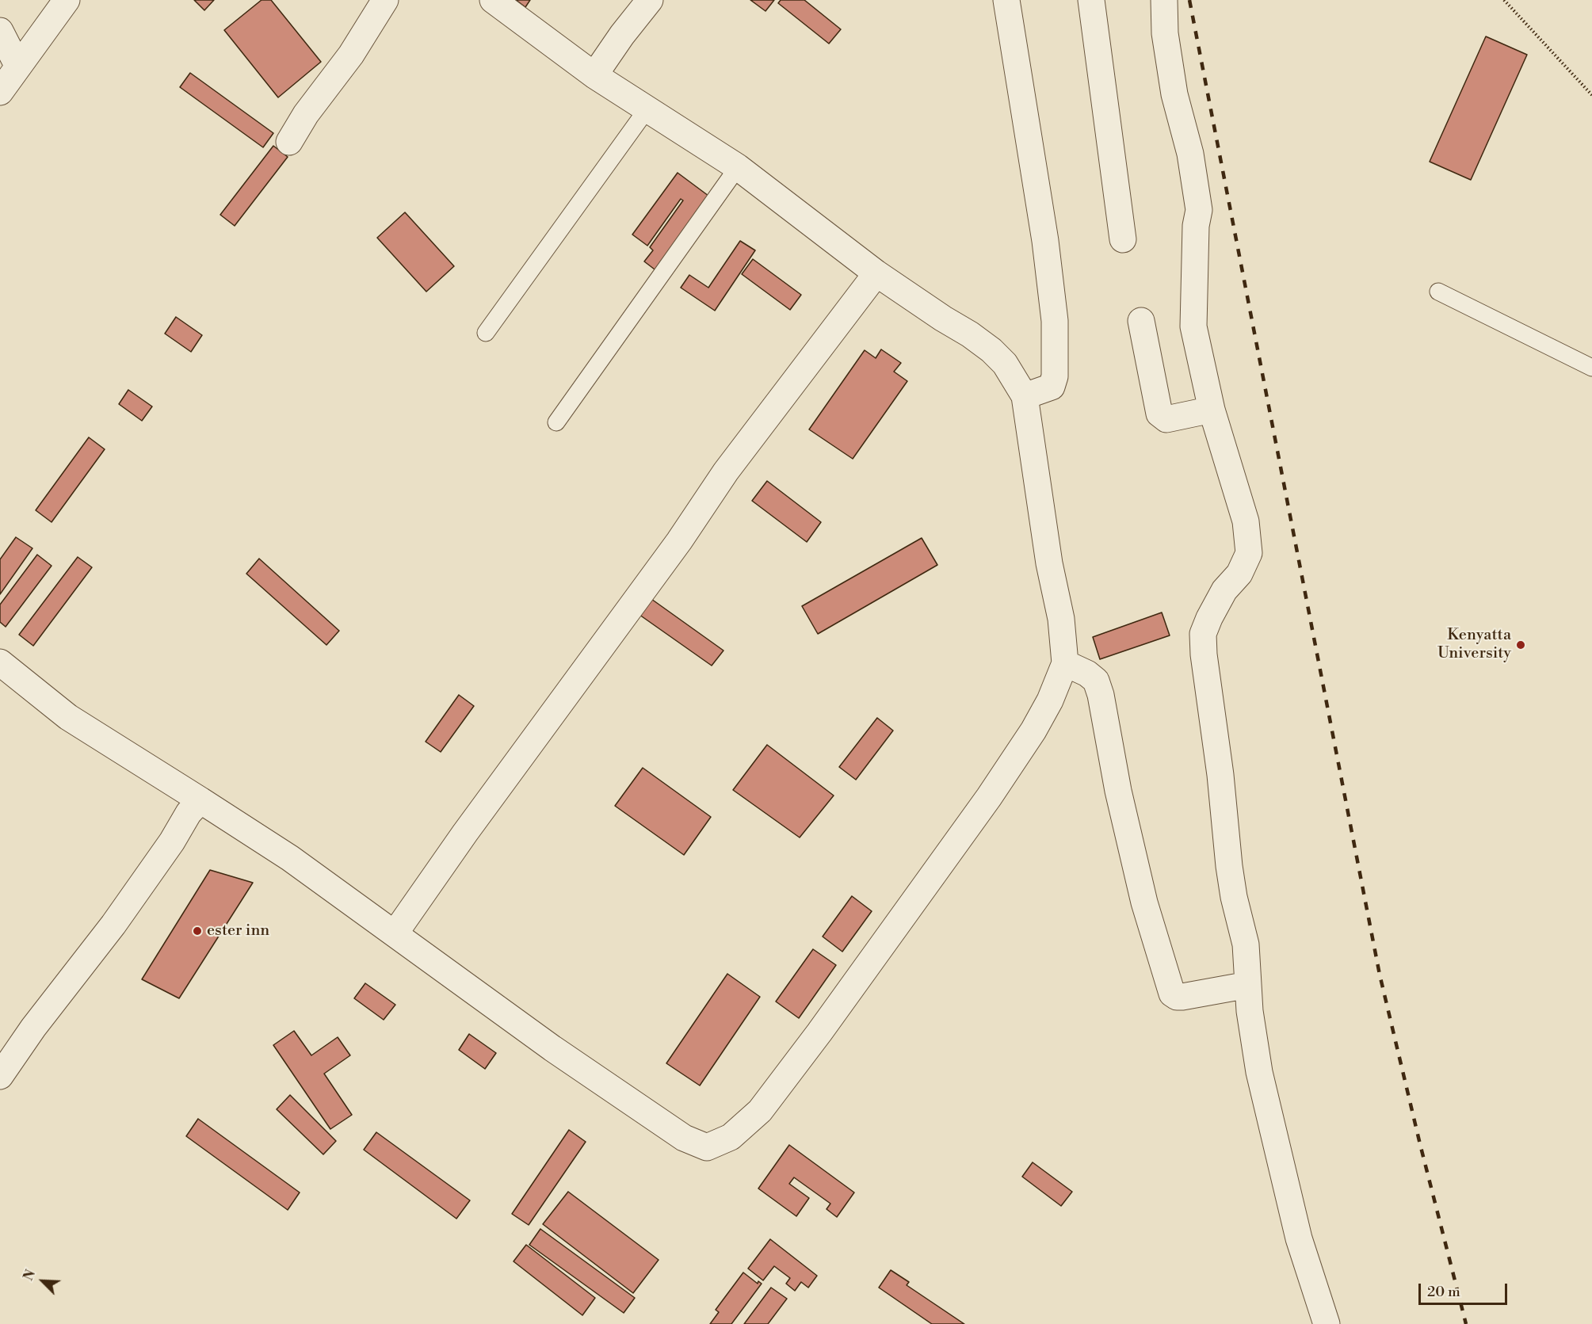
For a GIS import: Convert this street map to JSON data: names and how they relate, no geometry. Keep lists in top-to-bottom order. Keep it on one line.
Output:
{"places":["Kenyatta University","ester inn"],"scale_bar":"20 m","north":"top left"}
